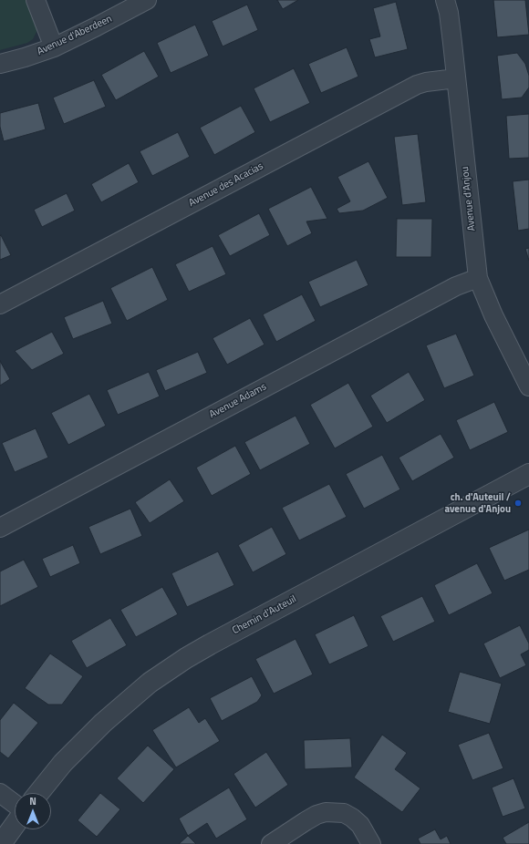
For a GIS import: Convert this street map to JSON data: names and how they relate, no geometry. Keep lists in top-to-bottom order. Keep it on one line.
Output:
{"streets":{"street":["Avenue d'Aberdeen","Avenue des Acacias","Avenue d'Anjou","Avenue Adams","Chemin d'Auteuil"]},"crossings":[["Avenue des Acacias","Avenue d'Anjou"],["Avenue d'Anjou","Avenue Adams"]],"places":["ch. d'Auteuil / avenue d'Anjou"],"north":"top"}
